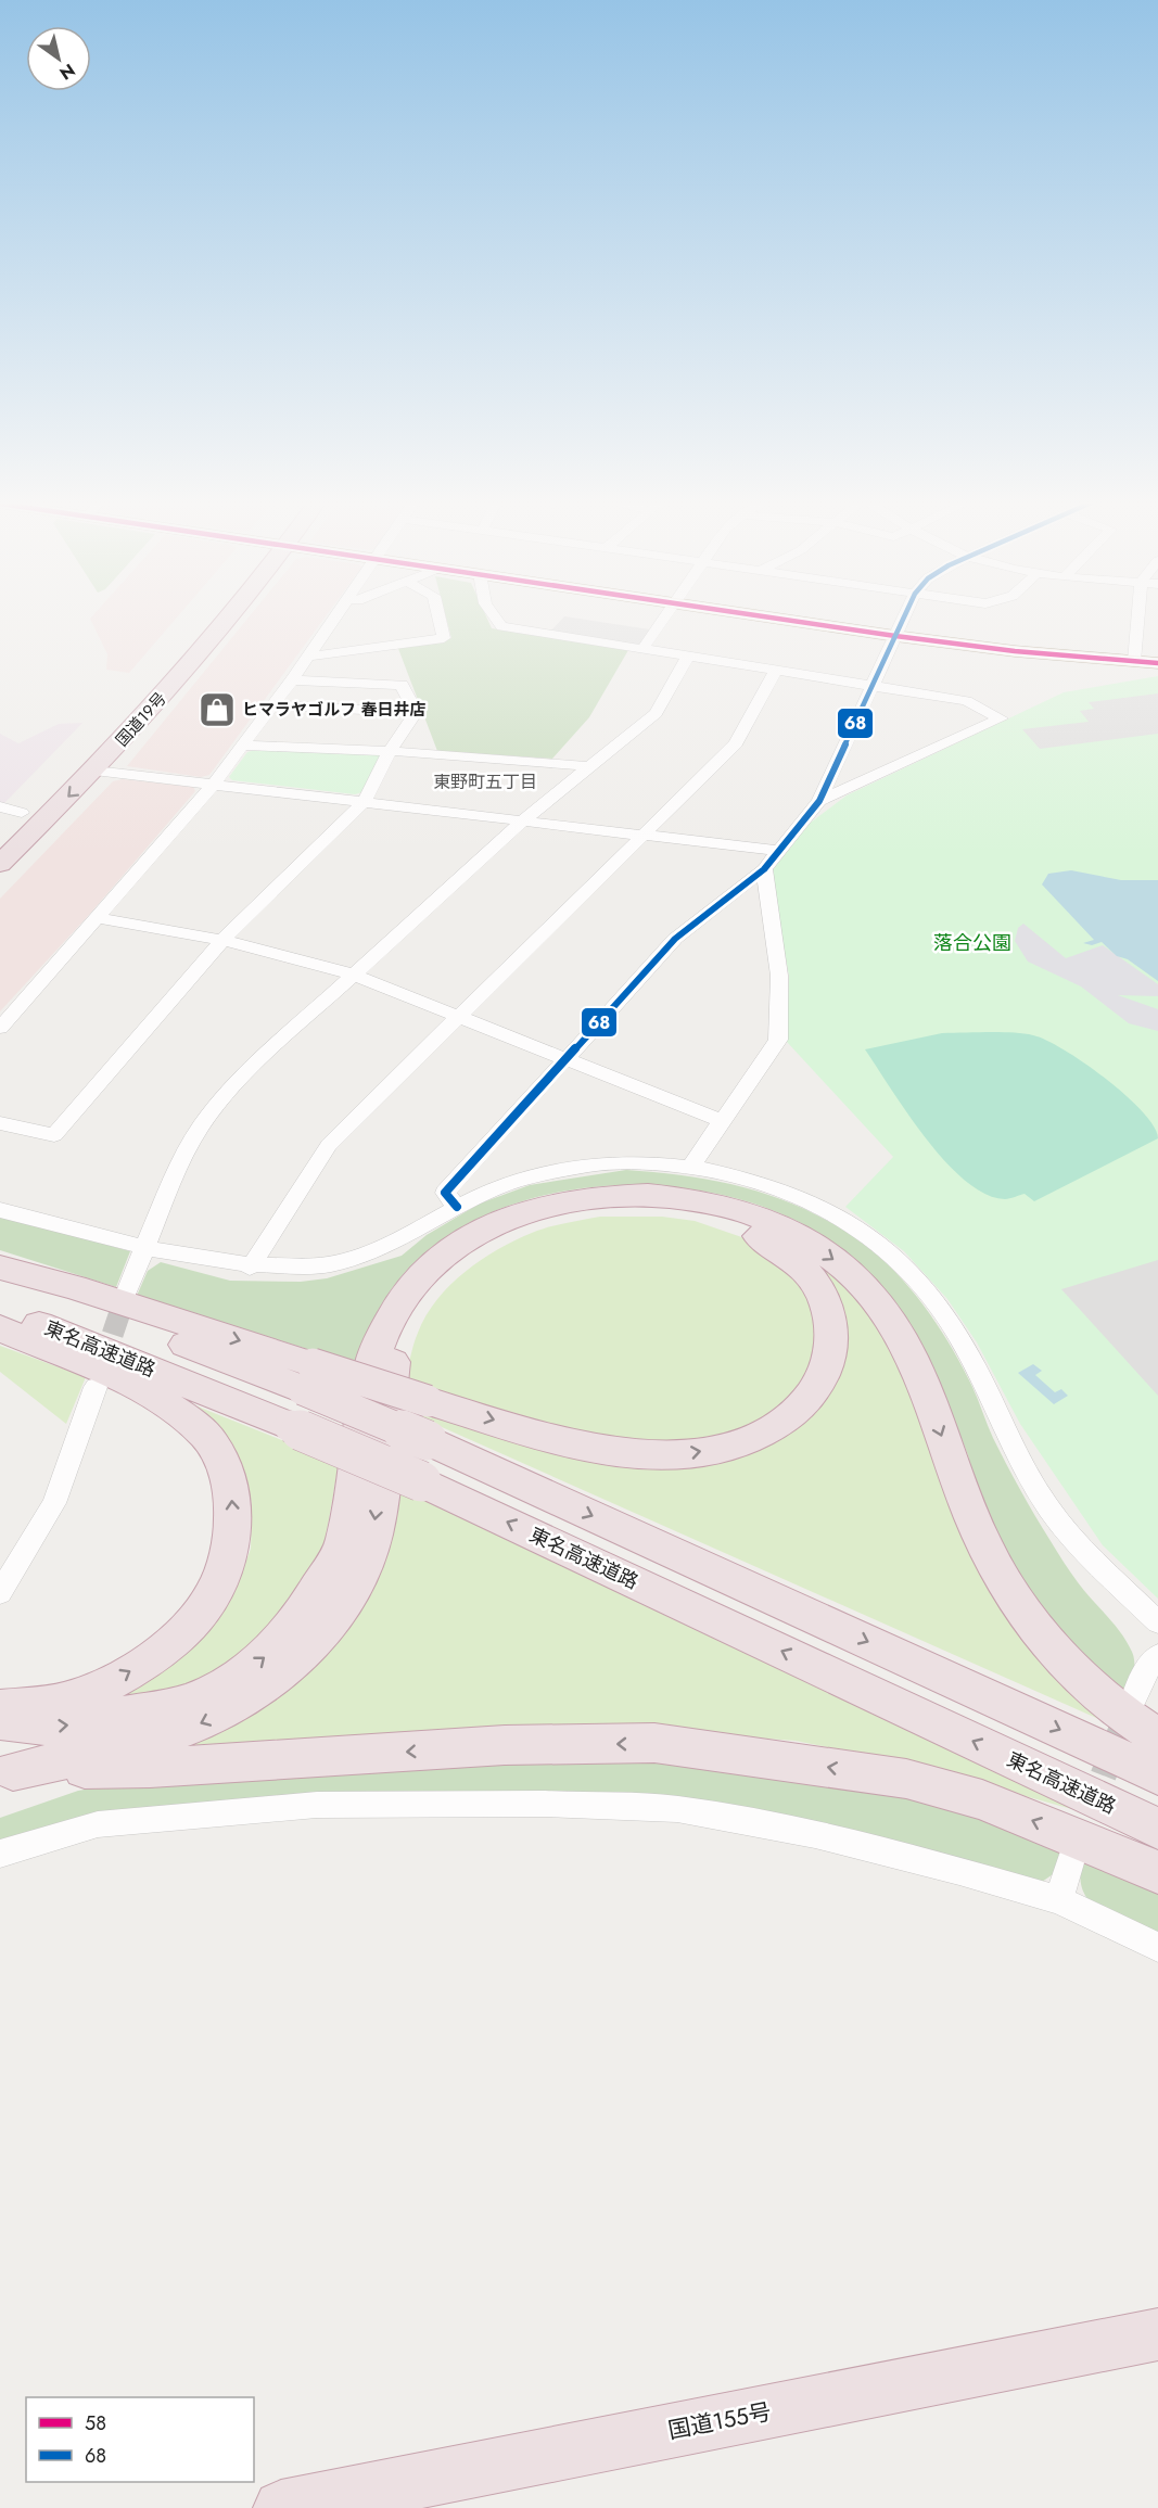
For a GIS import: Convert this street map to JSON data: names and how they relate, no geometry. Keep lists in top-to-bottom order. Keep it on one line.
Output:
{"streets":{"highway":["国道19号","東名高速道路","国道155号"]},"districts":["東野町五丁目"],"parks":["落合公園"],"places":{"shop":["ヒマラヤゴルフ 春日井店"]},"lines":["transit line 58","transit line 68"],"legend":["58","68"],"north":"bottom right"}
